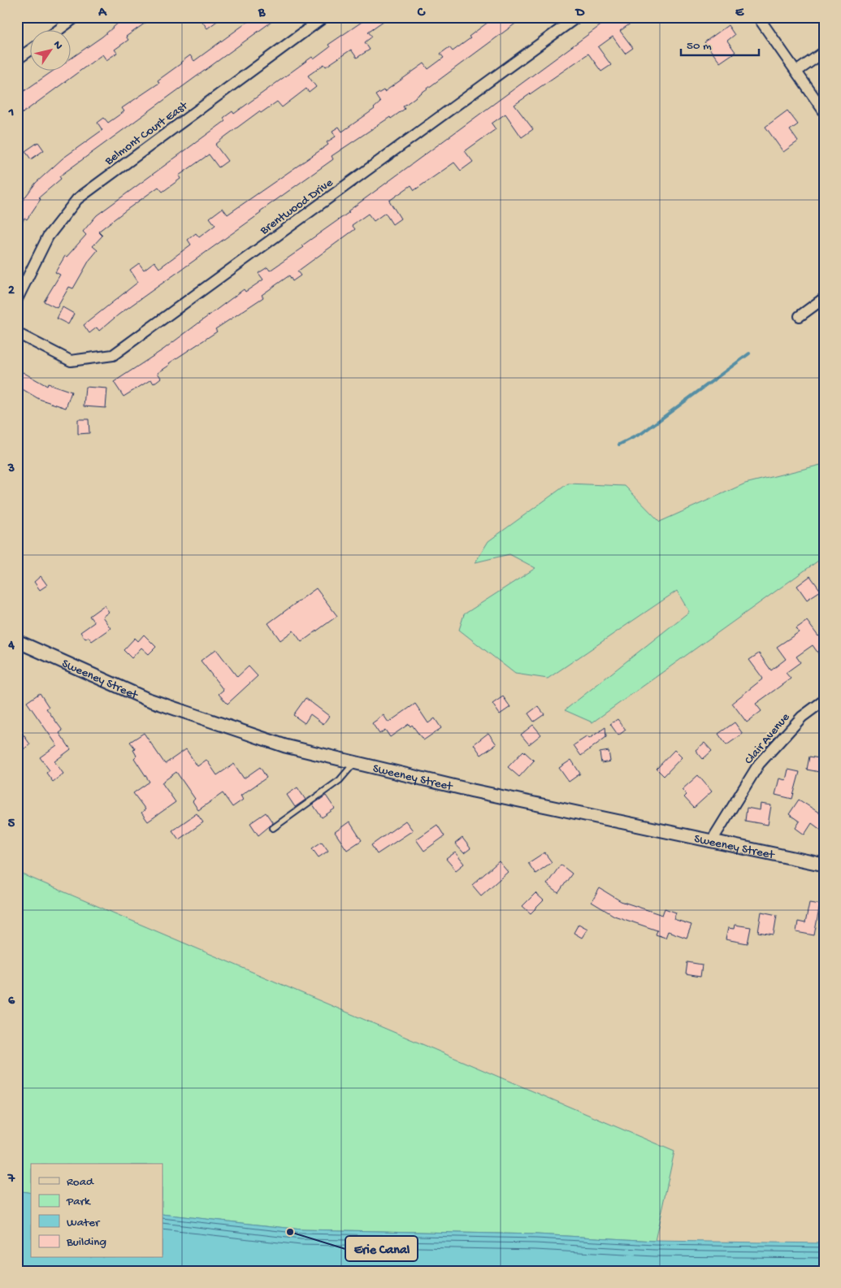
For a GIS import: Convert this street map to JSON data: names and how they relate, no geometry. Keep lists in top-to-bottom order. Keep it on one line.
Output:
{"streets":{"street":["Belmont Court East","Brentwood Drive","Sweeney Street","Clair Avenue"]},"crossings":[["Sweeney Street","Clair Avenue"]],"places":["Erie Canal"],"legend":["Road","Park","Water","Building"],"scale_bar":"50 m","north":"top right","grid":{"columns":["A","B","C","D","E"],"rows":["1","2","3","4","5","6","7"]}}
